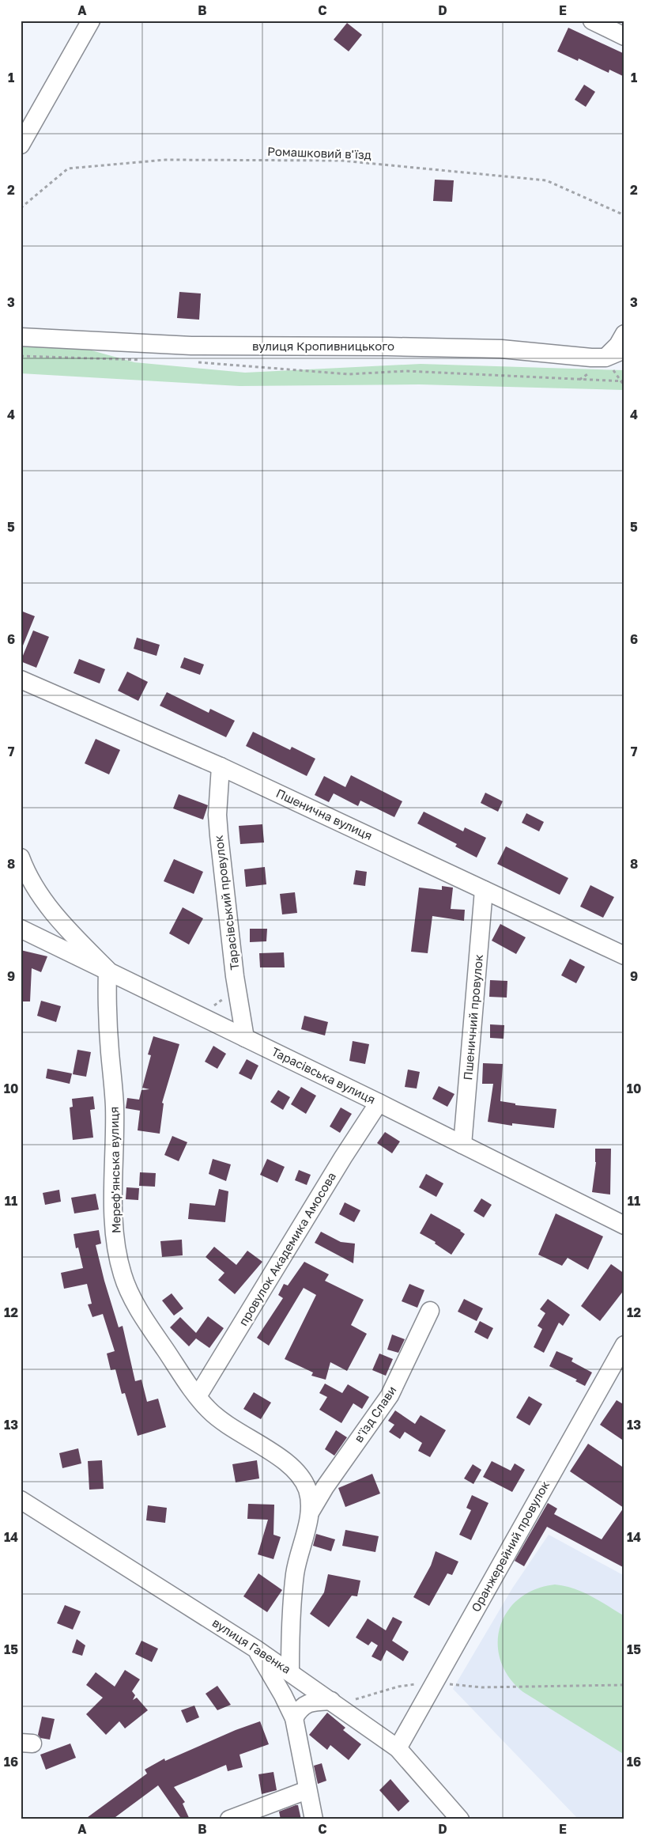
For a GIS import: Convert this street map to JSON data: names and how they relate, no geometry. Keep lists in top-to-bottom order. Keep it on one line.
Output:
{"streets":{"street":["вулиця Кропивницького","Пшенична вулиця","Тарасівський провулок","Пшеничний провулок","Тарасівська вулиця","Мереф'янська вулиця","провулок Академика Амосова","в'їзд Слави","Оранжерейний провулок","вулиця Гавенка"],"path":["Ромашковий в'їзд"]},"crossings":[["Пшенична вулиця","Тарасівський провулок"],["Пшенична вулиця","Пшеничний провулок"],["Тарасівський провулок","Тарасівська вулиця"],["Пшеничний провулок","Тарасівська вулиця"],["Тарасівська вулиця","Мереф'янська вулиця"],["Тарасівська вулиця","провулок Академика Амосова"],["Мереф'янська вулиця","провулок Академика Амосова"],["Мереф'янська вулиця","в'їзд Слави"],["Мереф'янська вулиця","вулиця Гавенка"],["Оранжерейний провулок","вулиця Гавенка"]],"grid":{"columns":["A","B","C","D","E"],"rows":["1","2","3","4","5","6","7","8","9","10","11","12","13","14","15","16"]}}
